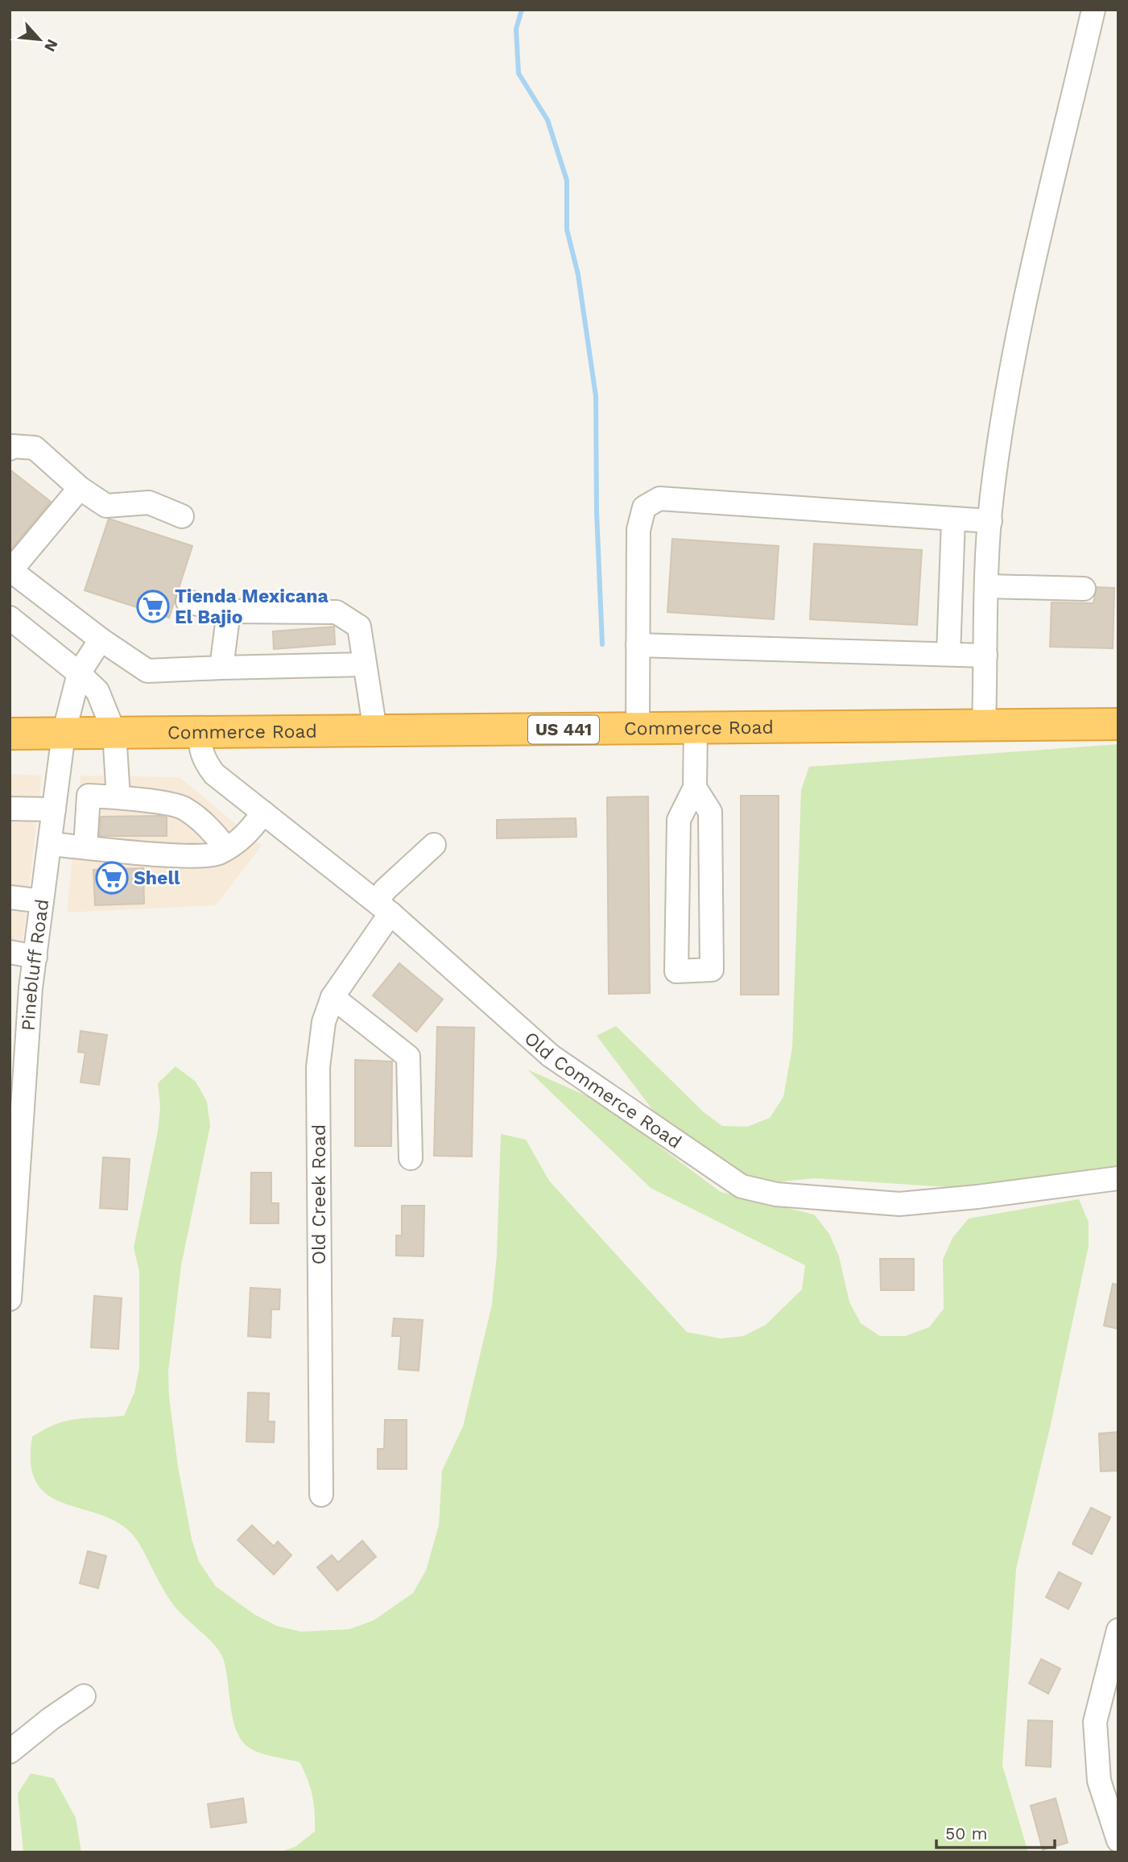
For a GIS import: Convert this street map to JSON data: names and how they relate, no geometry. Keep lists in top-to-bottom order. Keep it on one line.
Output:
{"streets":{"highway":["Commerce Road","US 441"],"street":["Pinebluff Road","Old Commerce Road","Old Creek Road"]},"crossings":[["Commerce Road","Pinebluff Road"],["Commerce Road","Old Commerce Road"],["Old Commerce Road","Old Creek Road"]],"places":{"supermarket":["Tienda Mexicana El Bajio","Shell"]},"scale_bar":"50 m","north":"bottom right"}
